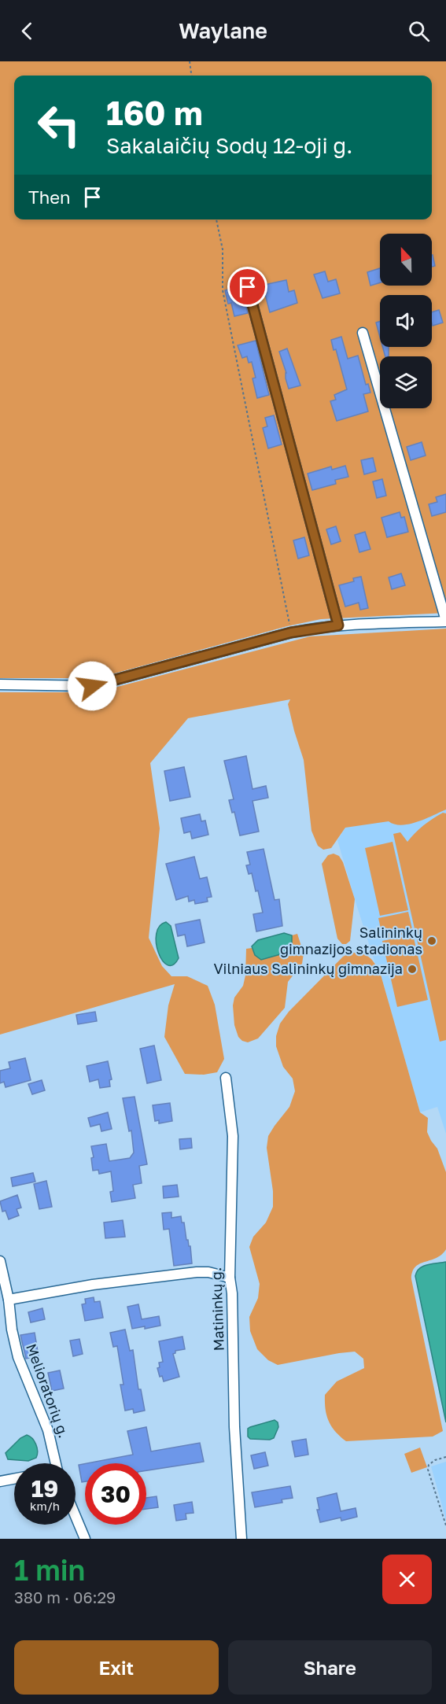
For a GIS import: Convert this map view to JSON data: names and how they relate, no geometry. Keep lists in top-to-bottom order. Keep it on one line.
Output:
{"streets":{"street":["Matininkų g.","Melioratorių g."]},"places":["Salininkų gimnazijos stadionas","Vilniaus Salininkų gimnazija"],"north":"top","page":{"header":"Waylane","turn":["160 m","Sakalaičių Sodų 12-oji g."],"then":"Then","speed":"19 km/h","limit":"30","heading":["1 min","380 m · 06:29"],"buttons":["Exit","Share"]}}
